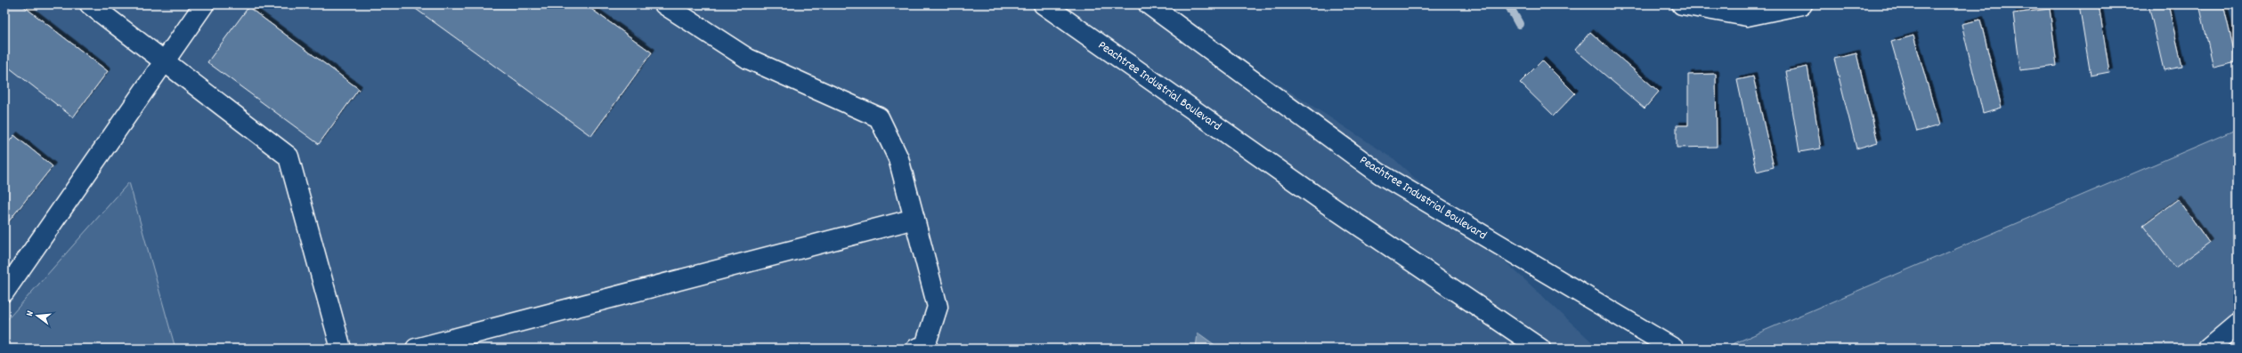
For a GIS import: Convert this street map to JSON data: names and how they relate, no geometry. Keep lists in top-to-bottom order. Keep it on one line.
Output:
{"streets":{"street":["Peachtree Industrial Boulevard"]},"north":"left"}
